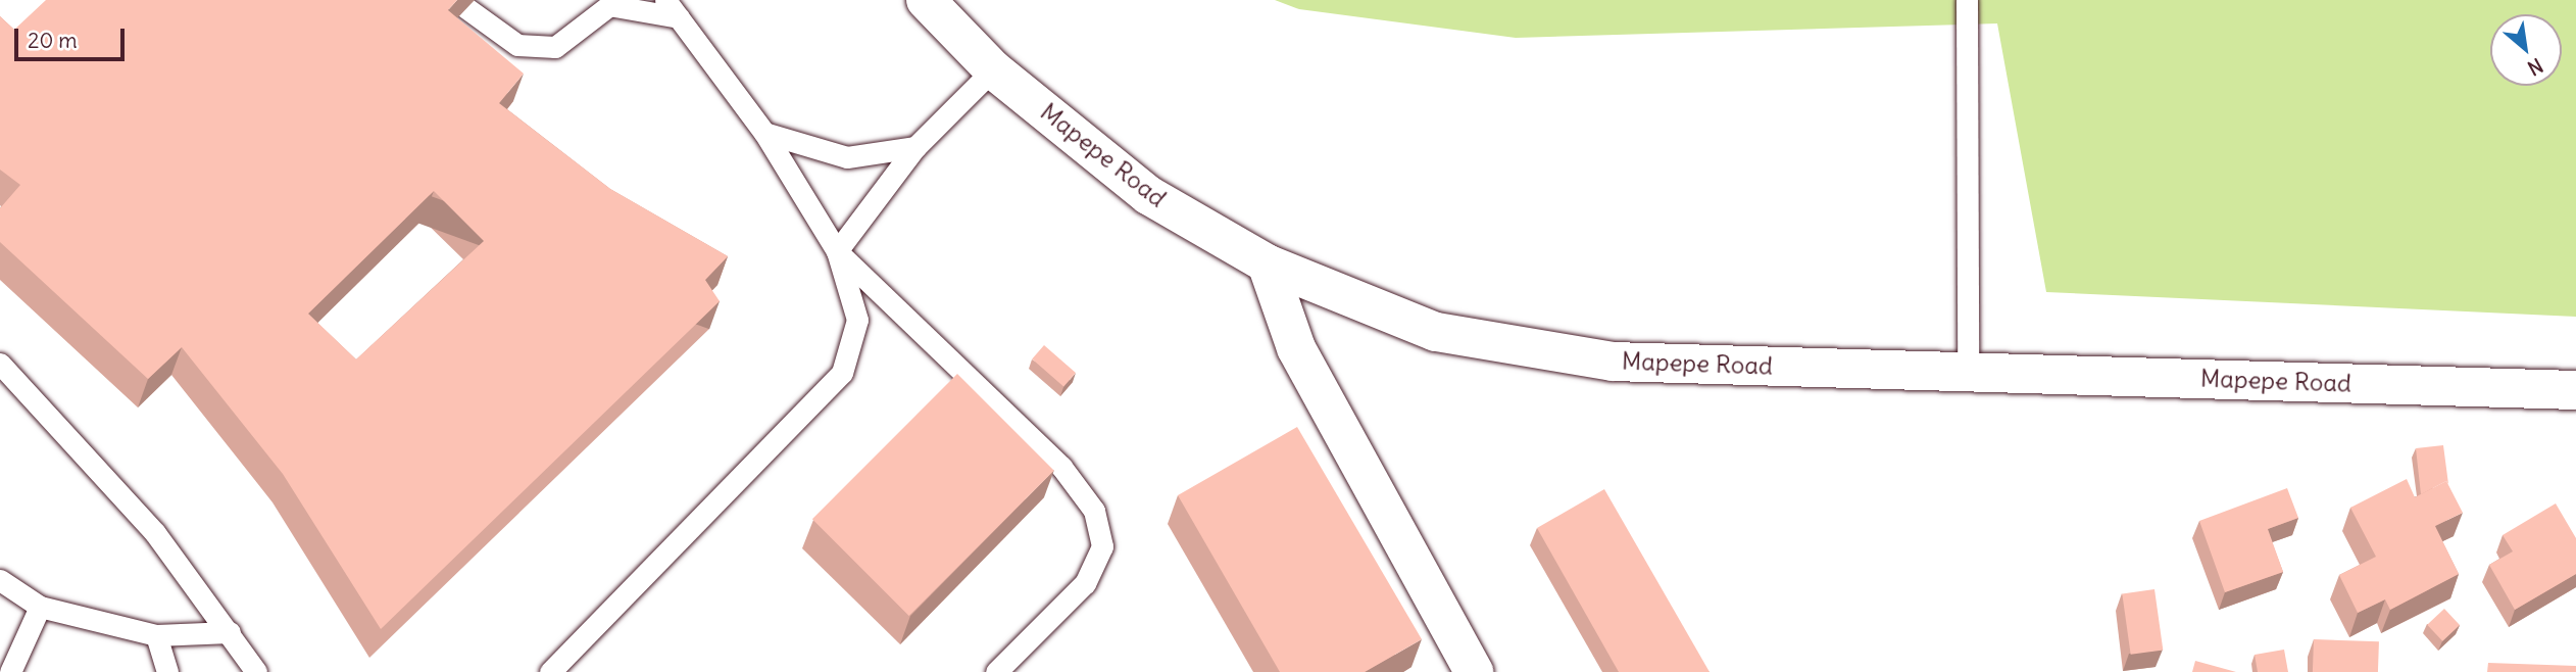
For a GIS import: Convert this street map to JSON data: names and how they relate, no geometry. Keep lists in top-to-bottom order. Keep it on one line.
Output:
{"streets":{"street":["Mapepe Road"]},"scale_bar":"20 m","north":"bottom right"}
